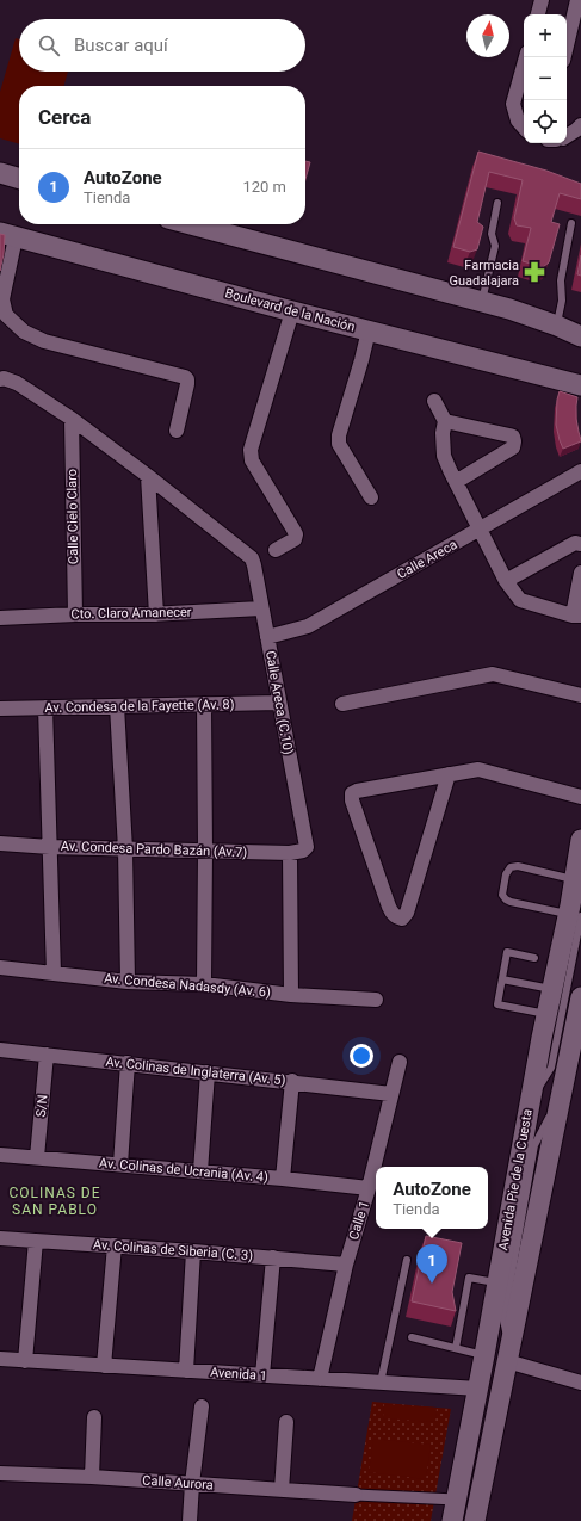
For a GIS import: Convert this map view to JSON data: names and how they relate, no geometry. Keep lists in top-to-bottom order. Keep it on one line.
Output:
{"streets":{"main road":["Boulevard de la Nación","Avenida Pie de la Cuesta"],"street":["Calle Cielo Claro","Calle Areca","Cto. Claro Amanecer","Calle Areca (C.10)","Av. Condesa de la Fayette (Av. 8)","Av. Condesa Pardo Bazán (Av.7)","Av. Condesa Nadasdy (Av. 6)","Av. Colinas de Inglaterra (Av. 5)","S/N","Av. Colinas de Ucrania (Av. 4)","Calle 1","Av. Colinas de Siberia (C. 3)","Avenida 1","Calle Aurora"]},"crossings":[["Calle Cielo Claro","Cto. Claro Amanecer"],["Calle Areca","Calle Areca (C.10)"],["Cto. Claro Amanecer","Calle Areca (C.10)"],["Calle Areca (C.10)","Av. Condesa de la Fayette (Av. 8)"],["Calle Areca (C.10)","Av. Condesa Pardo Bazán (Av.7)"],["Av. Colinas de Inglaterra (Av. 5)","S/N"],["Av. Colinas de Inglaterra (Av. 5)","Calle 1"],["S/N","Av. Colinas de Ucrania (Av. 4)"],["Av. Colinas de Ucrania (Av. 4)","Calle 1"],["Avenida Pie de la Cuesta","Avenida 1"],["Calle 1","Av. Colinas de Siberia (C. 3)"],["Calle 1","Avenida 1"]],"districts":["COLINAS DE SAN PABLO"],"places":{"pharmacy":["Farmacia Guadalajara"]},"north":"top","page":{"map_buttons":["+","−"],"search":"Buscar aquí","heading":"Cerca","list":[{"mark":"1","name":"AutoZone","note":"Tienda","value":"120 m"}],"popup":["AutoZone","Tienda"],"pins":"1"}}
